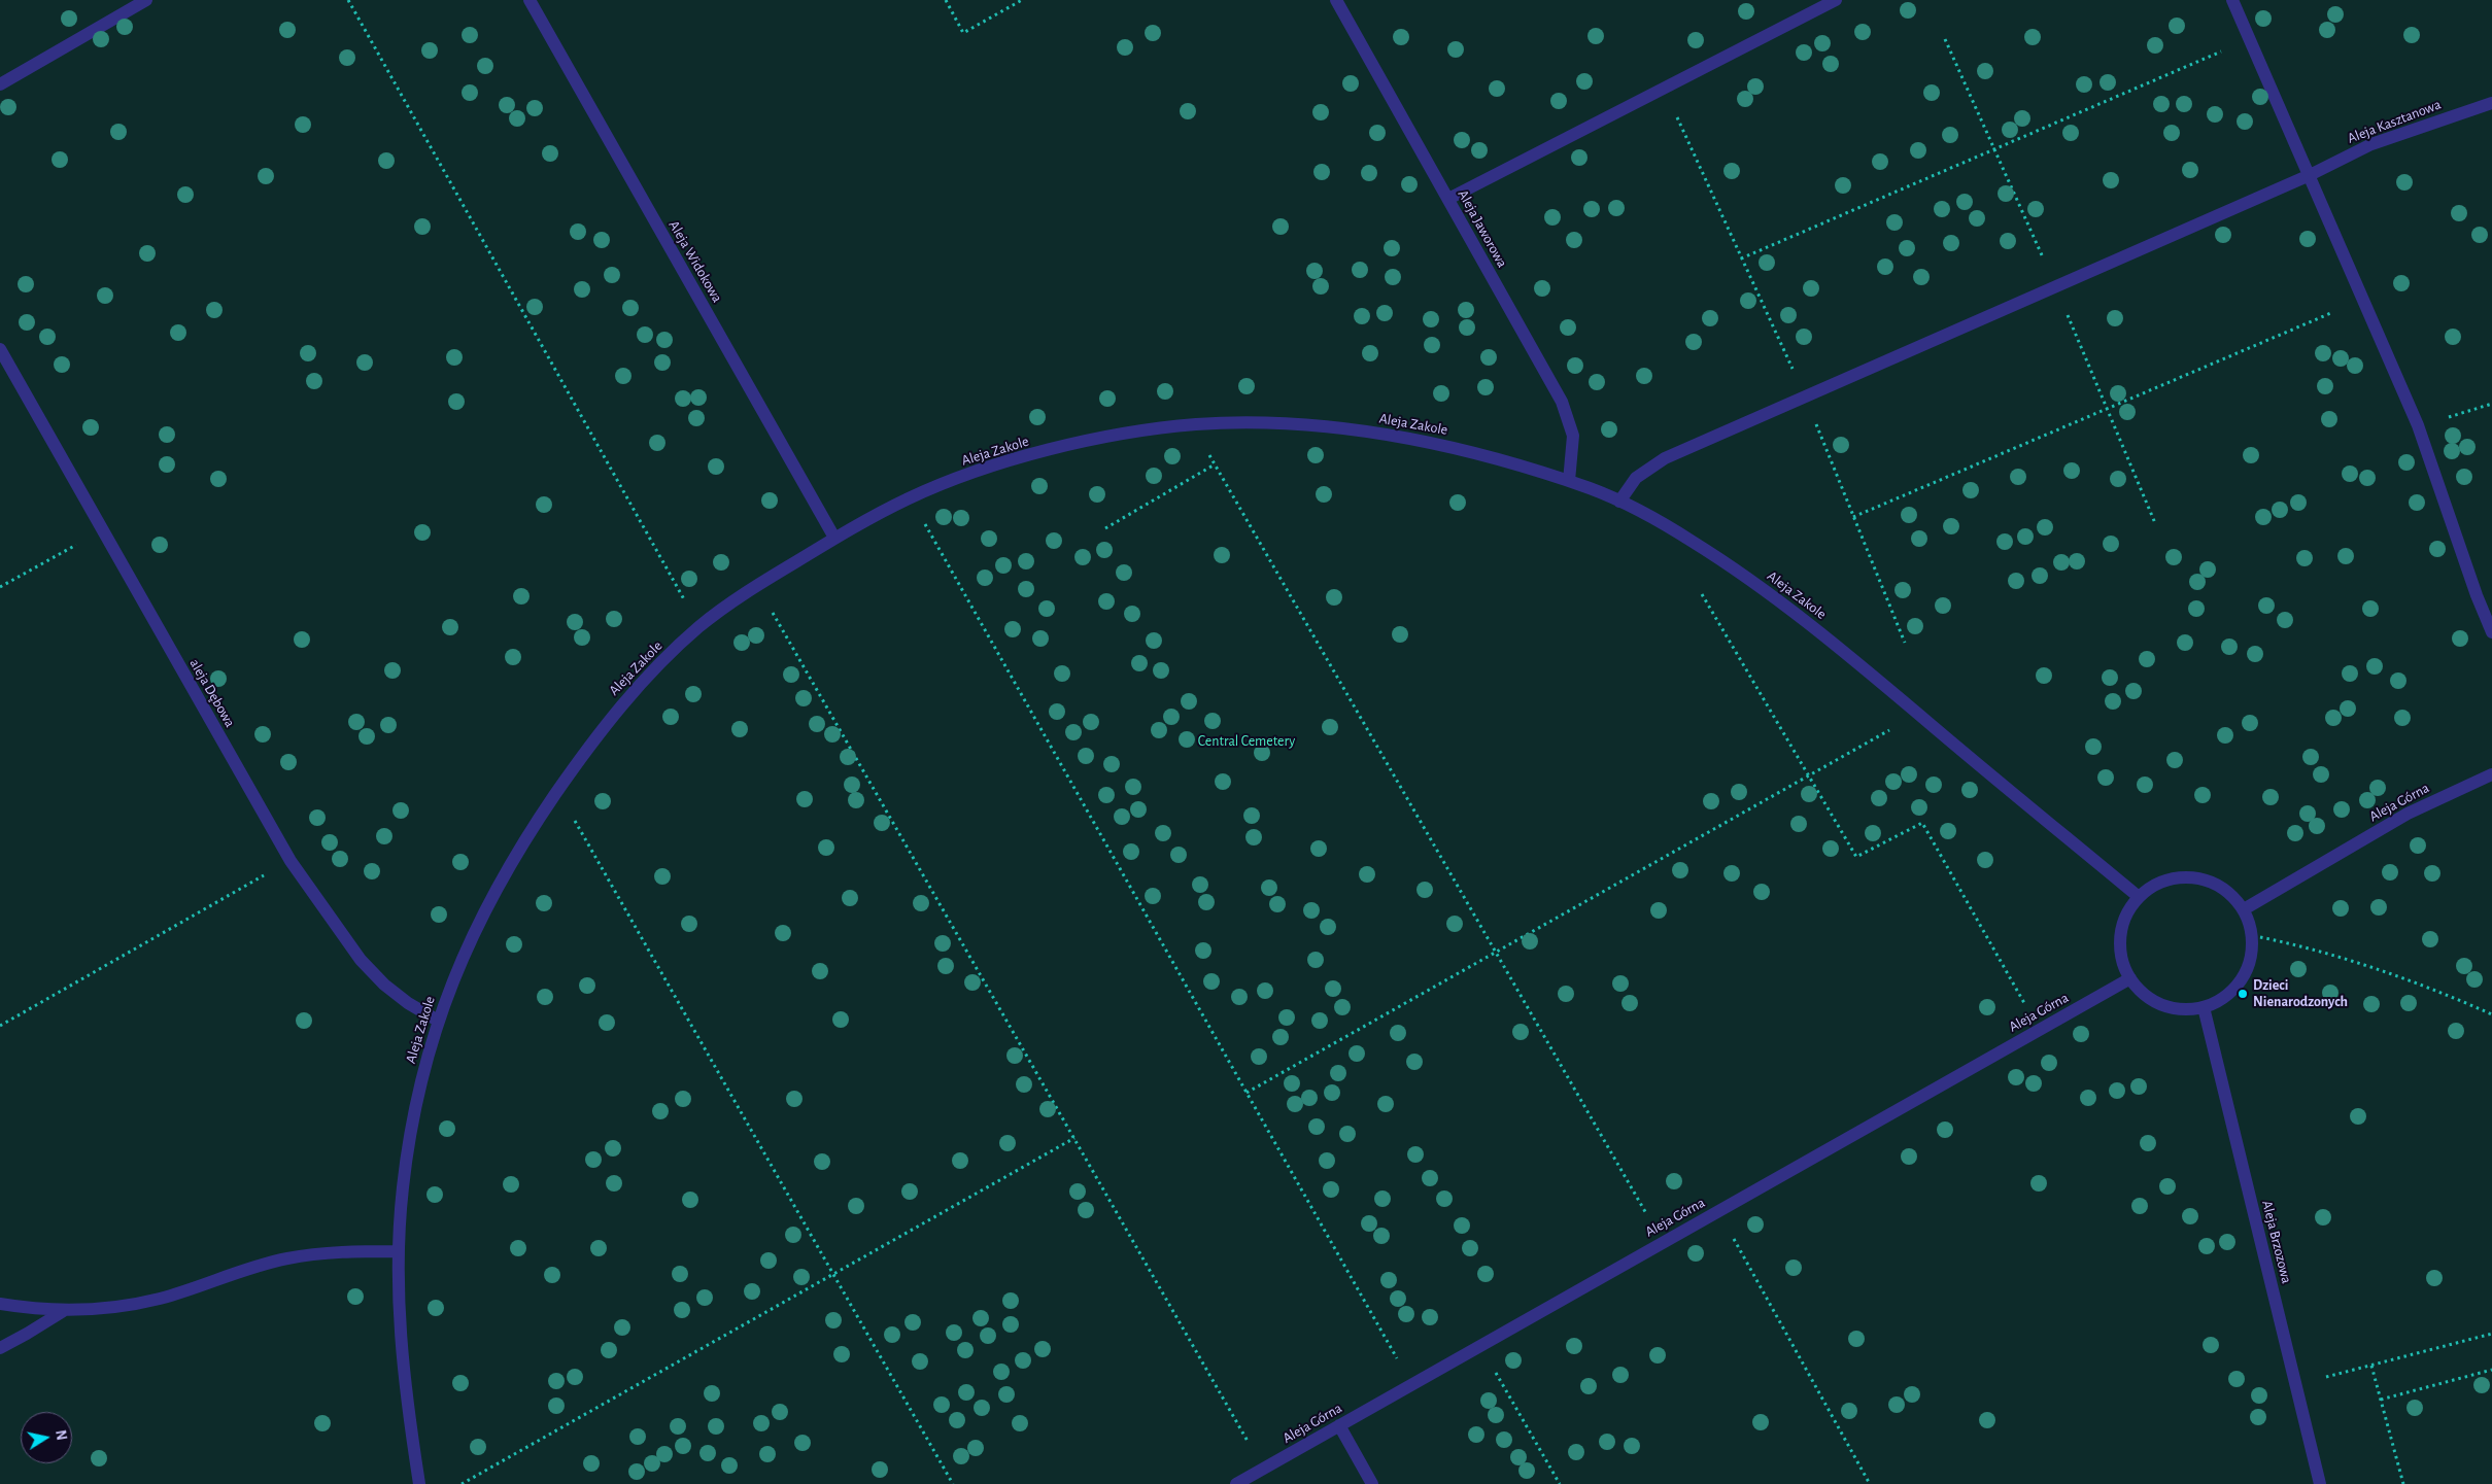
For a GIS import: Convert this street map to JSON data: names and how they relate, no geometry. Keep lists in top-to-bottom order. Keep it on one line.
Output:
{"streets":{"street":["Aleja Kasztanowa","Aleja Jaworowa","Aleja Widokowa","Aleja Zakole","aleja Dębowa","Aleja Górna","Aleja Brzozowa"]},"crossings":[["Aleja Kasztanowa","Aleja Zakole"],["Aleja Jaworowa","Aleja Zakole"],["Aleja Widokowa","Aleja Zakole"],["Aleja Zakole","aleja Dębowa"],["Aleja Zakole","Aleja Górna"],["Aleja Zakole","Aleja Brzozowa"],["Aleja Górna","Aleja Brzozowa"]],"parks":["Central Cemetery"],"places":["Dzieci Nienarodzonych"],"north":"right"}
